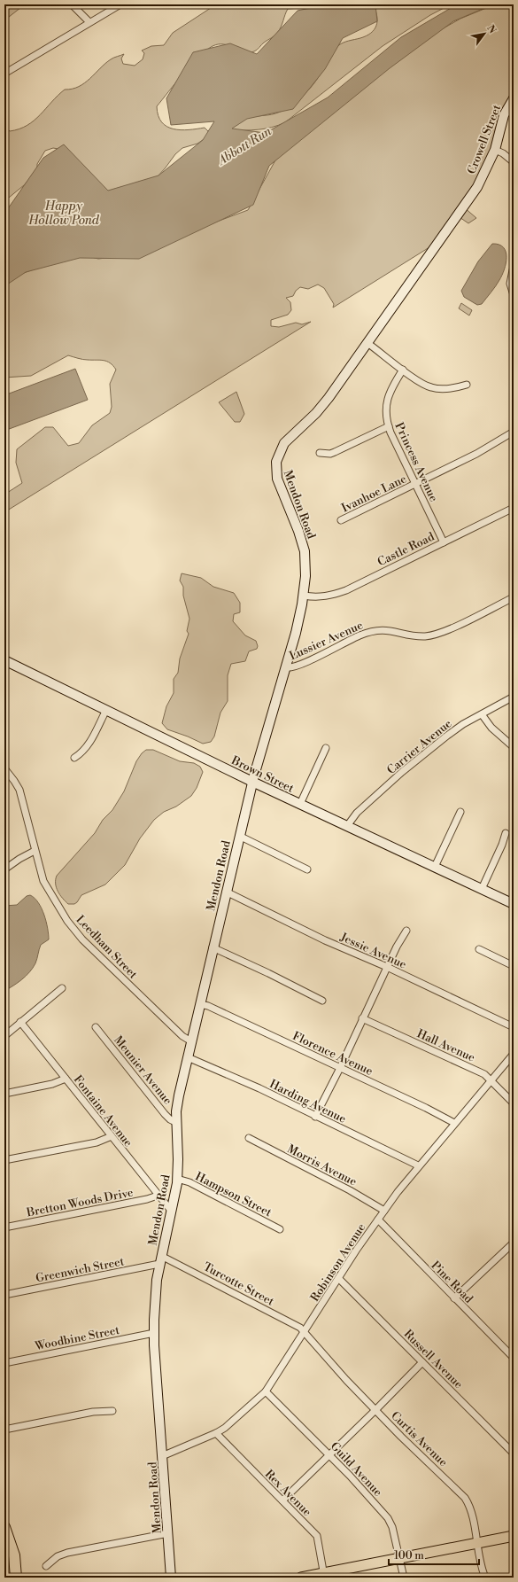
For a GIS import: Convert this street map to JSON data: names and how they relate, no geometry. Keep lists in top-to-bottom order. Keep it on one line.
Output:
{"streets":{"street":["Crowell Street","Princess Avenue","Ivanhoe Lane","Mendon Road","Castle Road","Lussier Avenue","Carrier Avenue","Brown Street","Leedham Street","Jessie Avenue","Hall Avenue","Florence Avenue","Meunier Avenue","Harding Avenue","Fontaine Avenue","Morris Avenue","Hampson Street","Bretton Woods Drive","Robinson Avenue","Greenwich Street","Pine Road","Turcotte Street","Woodbine Street","Russell Avenue","Curtis Avenue","Guild Avenue","Rex Avenue"]},"crossings":[["Crowell Street","Mendon Road"],["Princess Avenue","Ivanhoe Lane"],["Princess Avenue","Castle Road"],["Mendon Road","Castle Road"],["Mendon Road","Lussier Avenue"],["Mendon Road","Brown Street"],["Mendon Road","Leedham Street"],["Mendon Road","Jessie Avenue"],["Mendon Road","Florence Avenue"],["Mendon Road","Meunier Avenue"],["Mendon Road","Harding Avenue"],["Mendon Road","Fontaine Avenue"],["Mendon Road","Hampson Street"],["Mendon Road","Robinson Avenue"],["Mendon Road","Greenwich Street"],["Mendon Road","Turcotte Street"],["Mendon Road","Woodbine Street"],["Carrier Avenue","Brown Street"],["Hall Avenue","Robinson Avenue"],["Florence Avenue","Robinson Avenue"],["Harding Avenue","Robinson Avenue"],["Fontaine Avenue","Bretton Woods Drive"],["Morris Avenue","Robinson Avenue"],["Robinson Avenue","Pine Road"],["Robinson Avenue","Turcotte Street"],["Robinson Avenue","Russell Avenue"],["Robinson Avenue","Curtis Avenue"],["Robinson Avenue","Guild Avenue"],["Robinson Avenue","Rex Avenue"],["Greenwich Street","Turcotte Street"],["Turcotte Street","Curtis Avenue"]],"water":["Abbott Run","Happy Hollow Pond"],"scale_bar":"100 m","north":"top right"}
